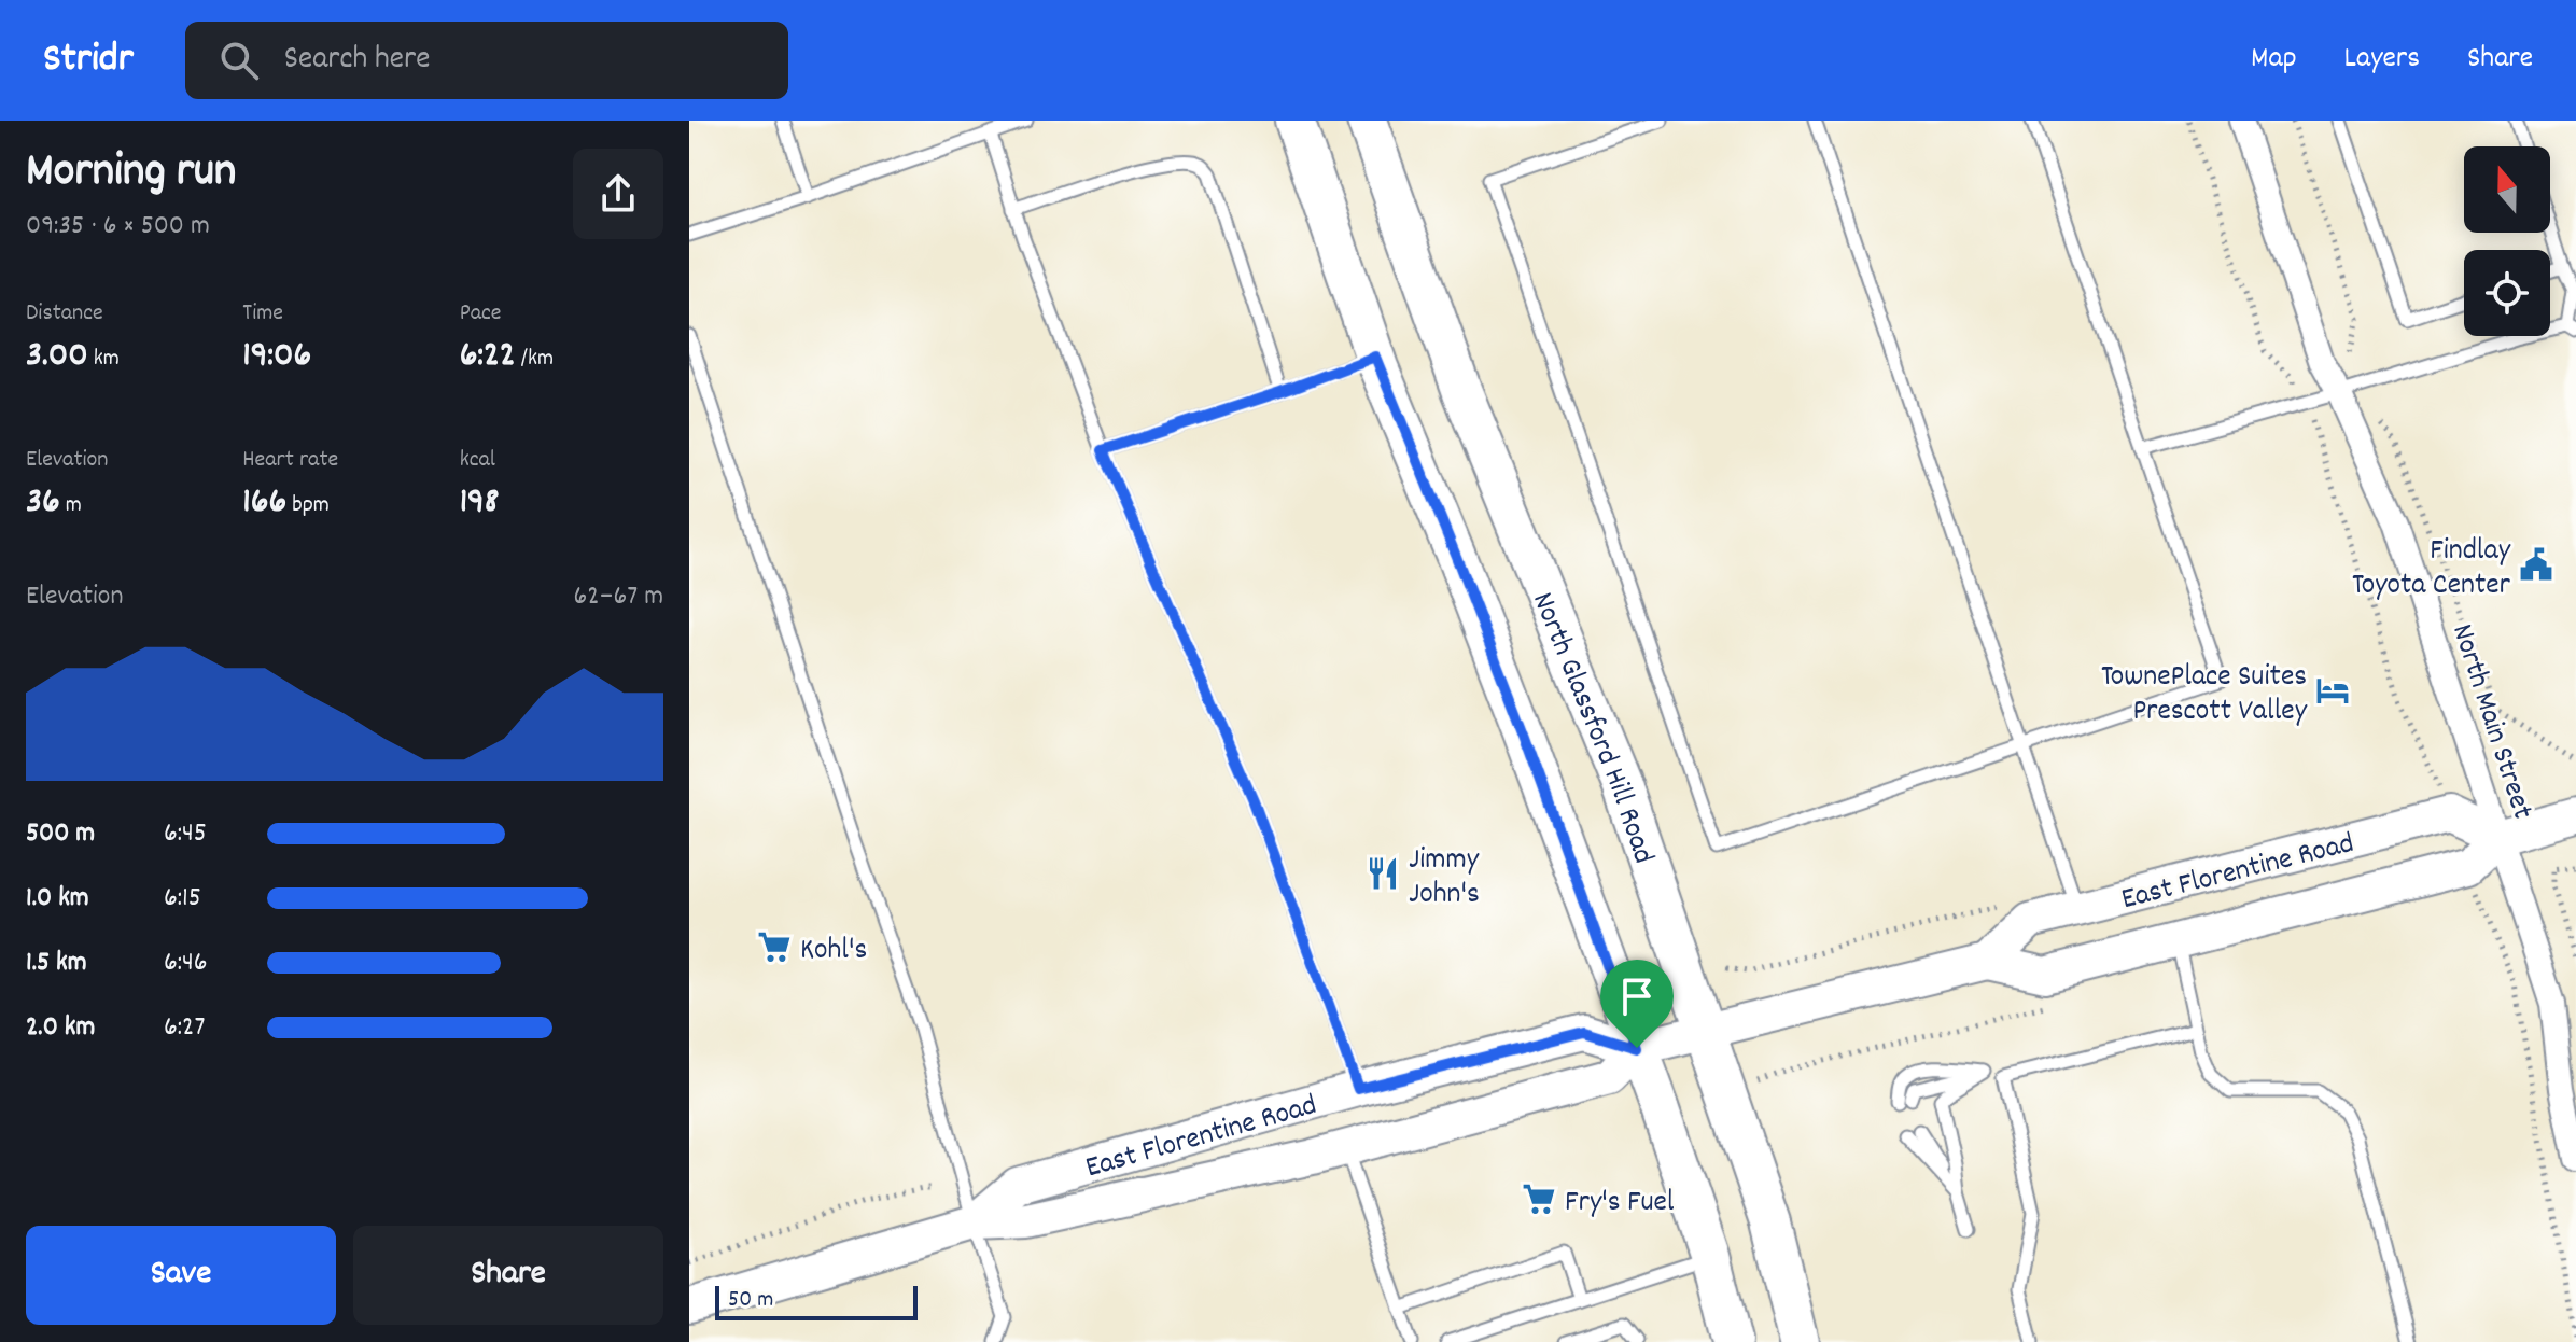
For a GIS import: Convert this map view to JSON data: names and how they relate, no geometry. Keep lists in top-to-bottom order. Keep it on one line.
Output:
{"streets":{"main road":["North Glassford Hill Road"],"street":["North Main Street","East Florentine Road"]},"crossings":[["North Main Street","East Florentine Road"],["North Glassford Hill Road","East Florentine Road"]],"places":{"public building":["Findlay Toyota Center"],"hotel":["TownePlace Suites Prescott Valley"],"restaurant":["Jimmy John's"],"supermarket":["Kohl's","Fry's Fuel"]},"scale_bar":"50 m","north":"top","page":{"header":"Stridr","search":"Search here","nav":["Map","Layers","Share"],"heading":["Morning run","09:35 · 6 × 500 m"],"stats":[["Distance","3.00 km"],["Time","19:06"],["Pace","6:22 /km"],["Elevation","36 m"],["Heart rate","166 bpm"],["kcal","198"]],"chart":["Elevation","62–67 m"],"list":[{"name":"500 m","note":"6:45"},{"name":"1.0 km","note":"6:15"},{"name":"1.5 km","note":"6:46"},{"name":"2.0 km","note":"6:27"}],"buttons":["Save","Share"],"scale":"50 m"}}
